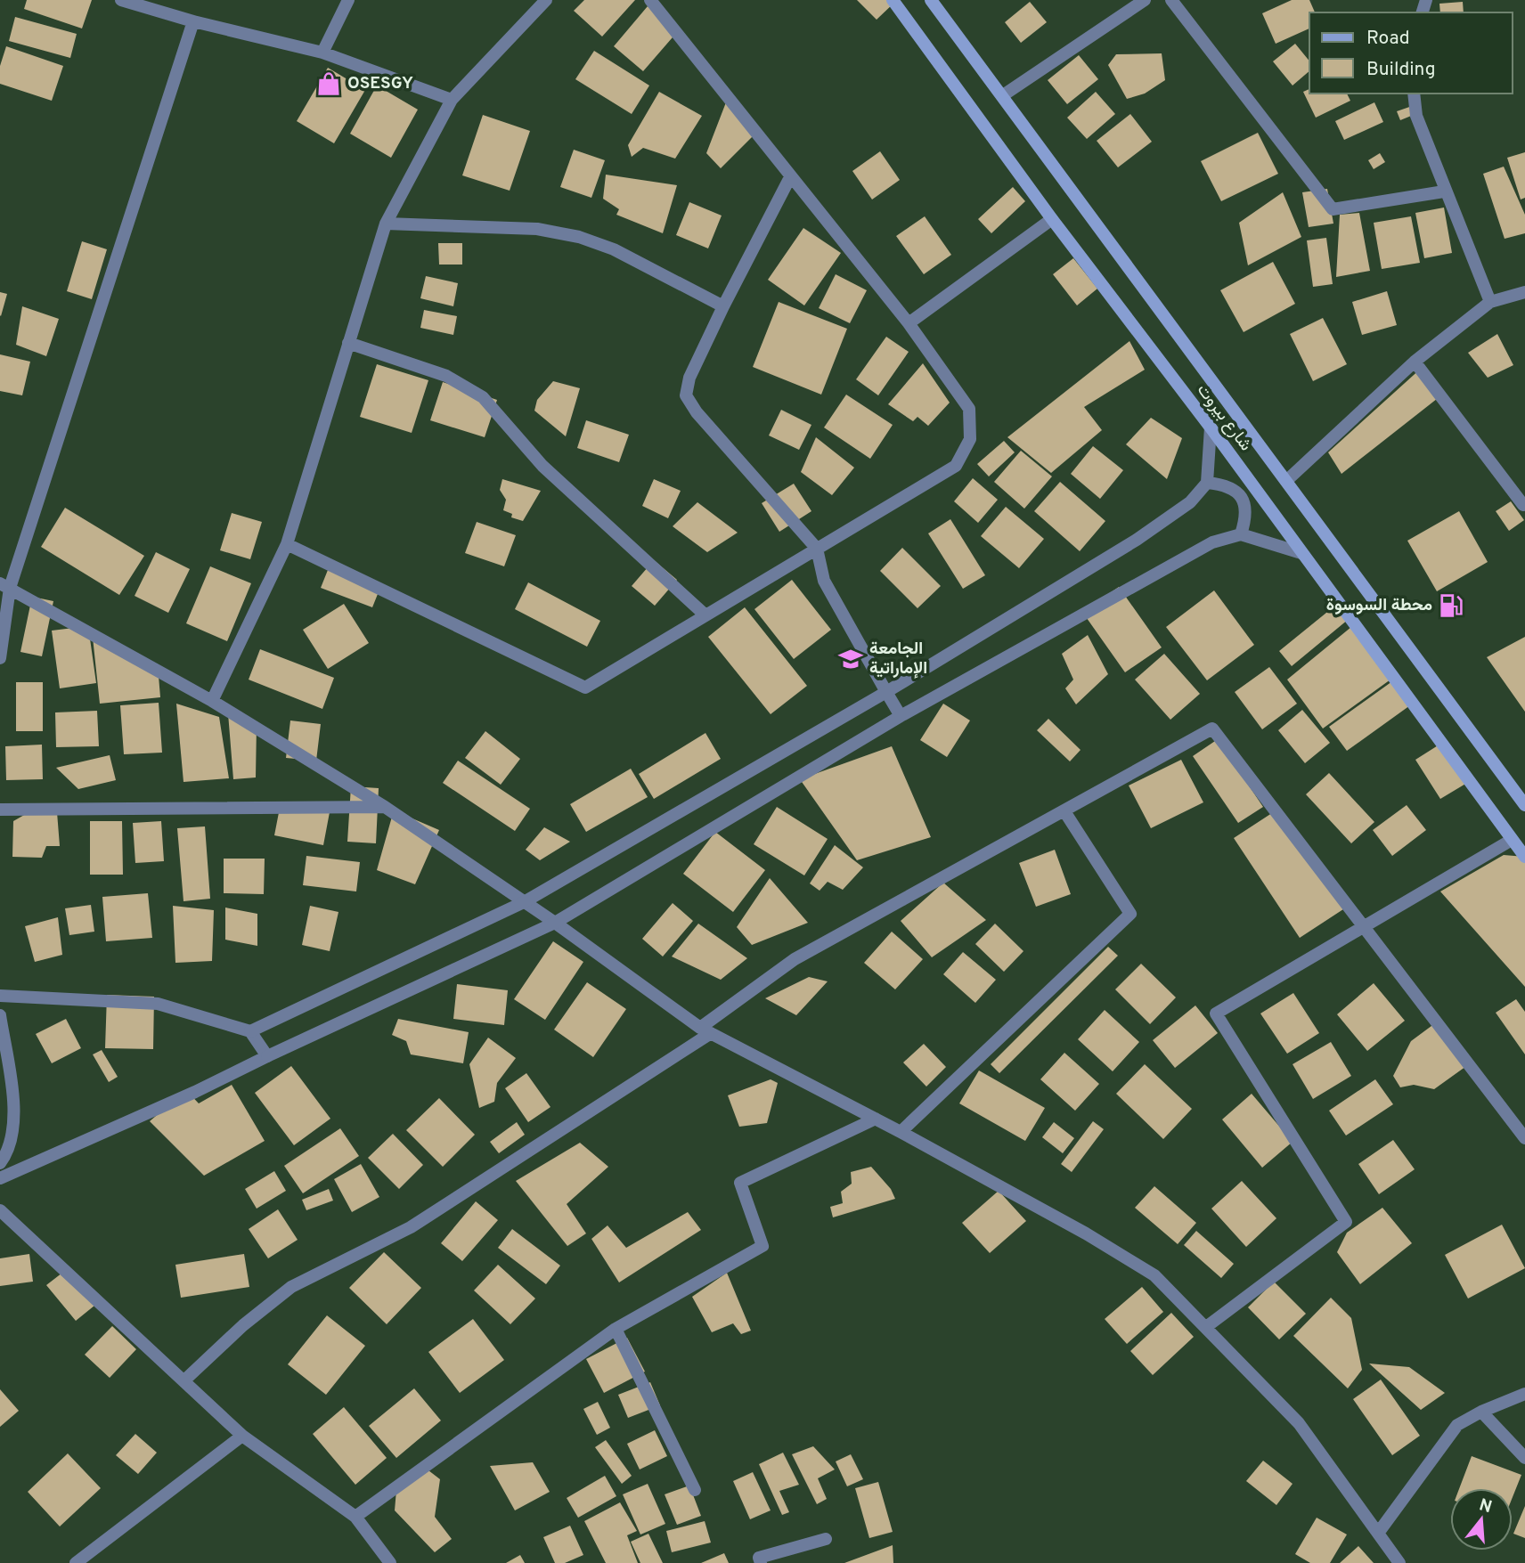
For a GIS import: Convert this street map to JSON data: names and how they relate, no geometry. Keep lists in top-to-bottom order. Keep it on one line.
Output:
{"streets":{"main road":["شارع بيروت"]},"places":{"shop":["OSESGY"],"fuel station":["محطة السوسوة"],"school or university":["الجامعة الإماراتية"]},"legend":["Road","Building"],"north":"top"}
